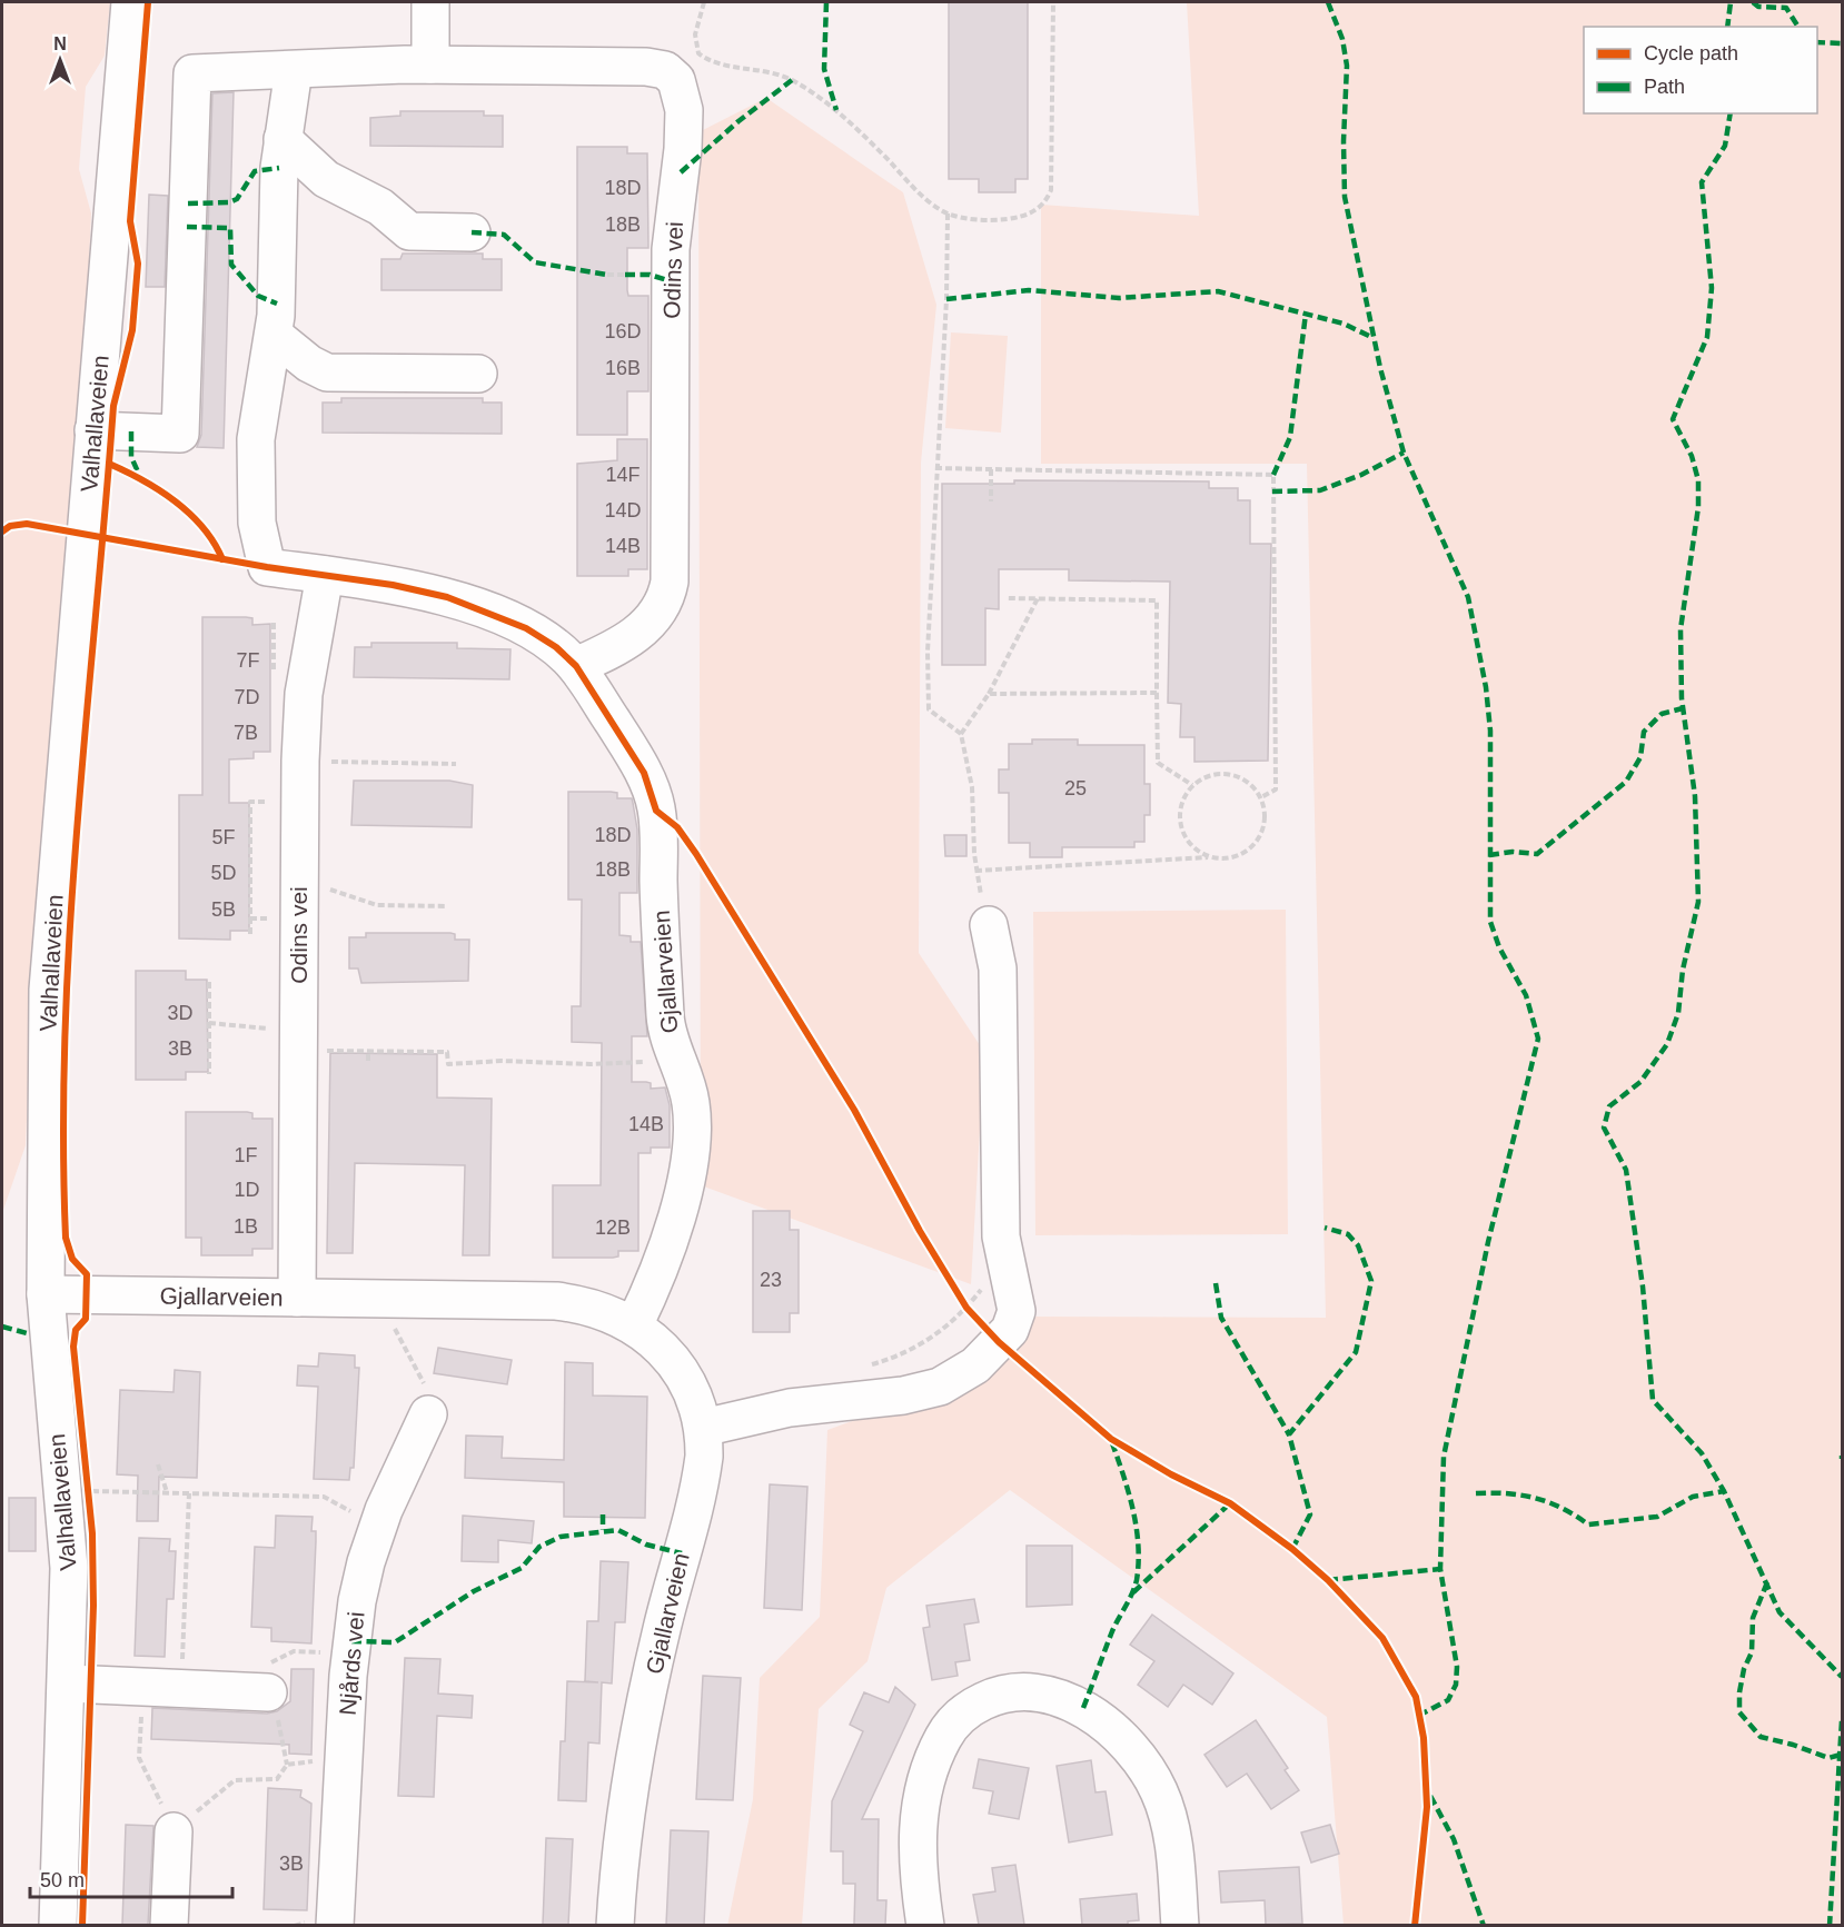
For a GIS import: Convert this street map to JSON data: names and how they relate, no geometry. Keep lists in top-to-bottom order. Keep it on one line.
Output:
{"streets":{"street":["Odins vei","Valhallaveien","Gjallarveien","Njårds vei"]},"crossings":[["Odins vei","Valhallaveien"],["Odins vei","Gjallarveien"],["Valhallaveien","Gjallarveien"]],"house_numbers":["18D","18B","16D","16B","14F","14D","14B","7F","7D","7B","25","18D","5F","18B","5D","5B","3D","3B","14B","1F","1D","1B","12B","23","3B"],"legend":["Cycle path","Path"],"scale_bar":"50 m","north":"top"}
